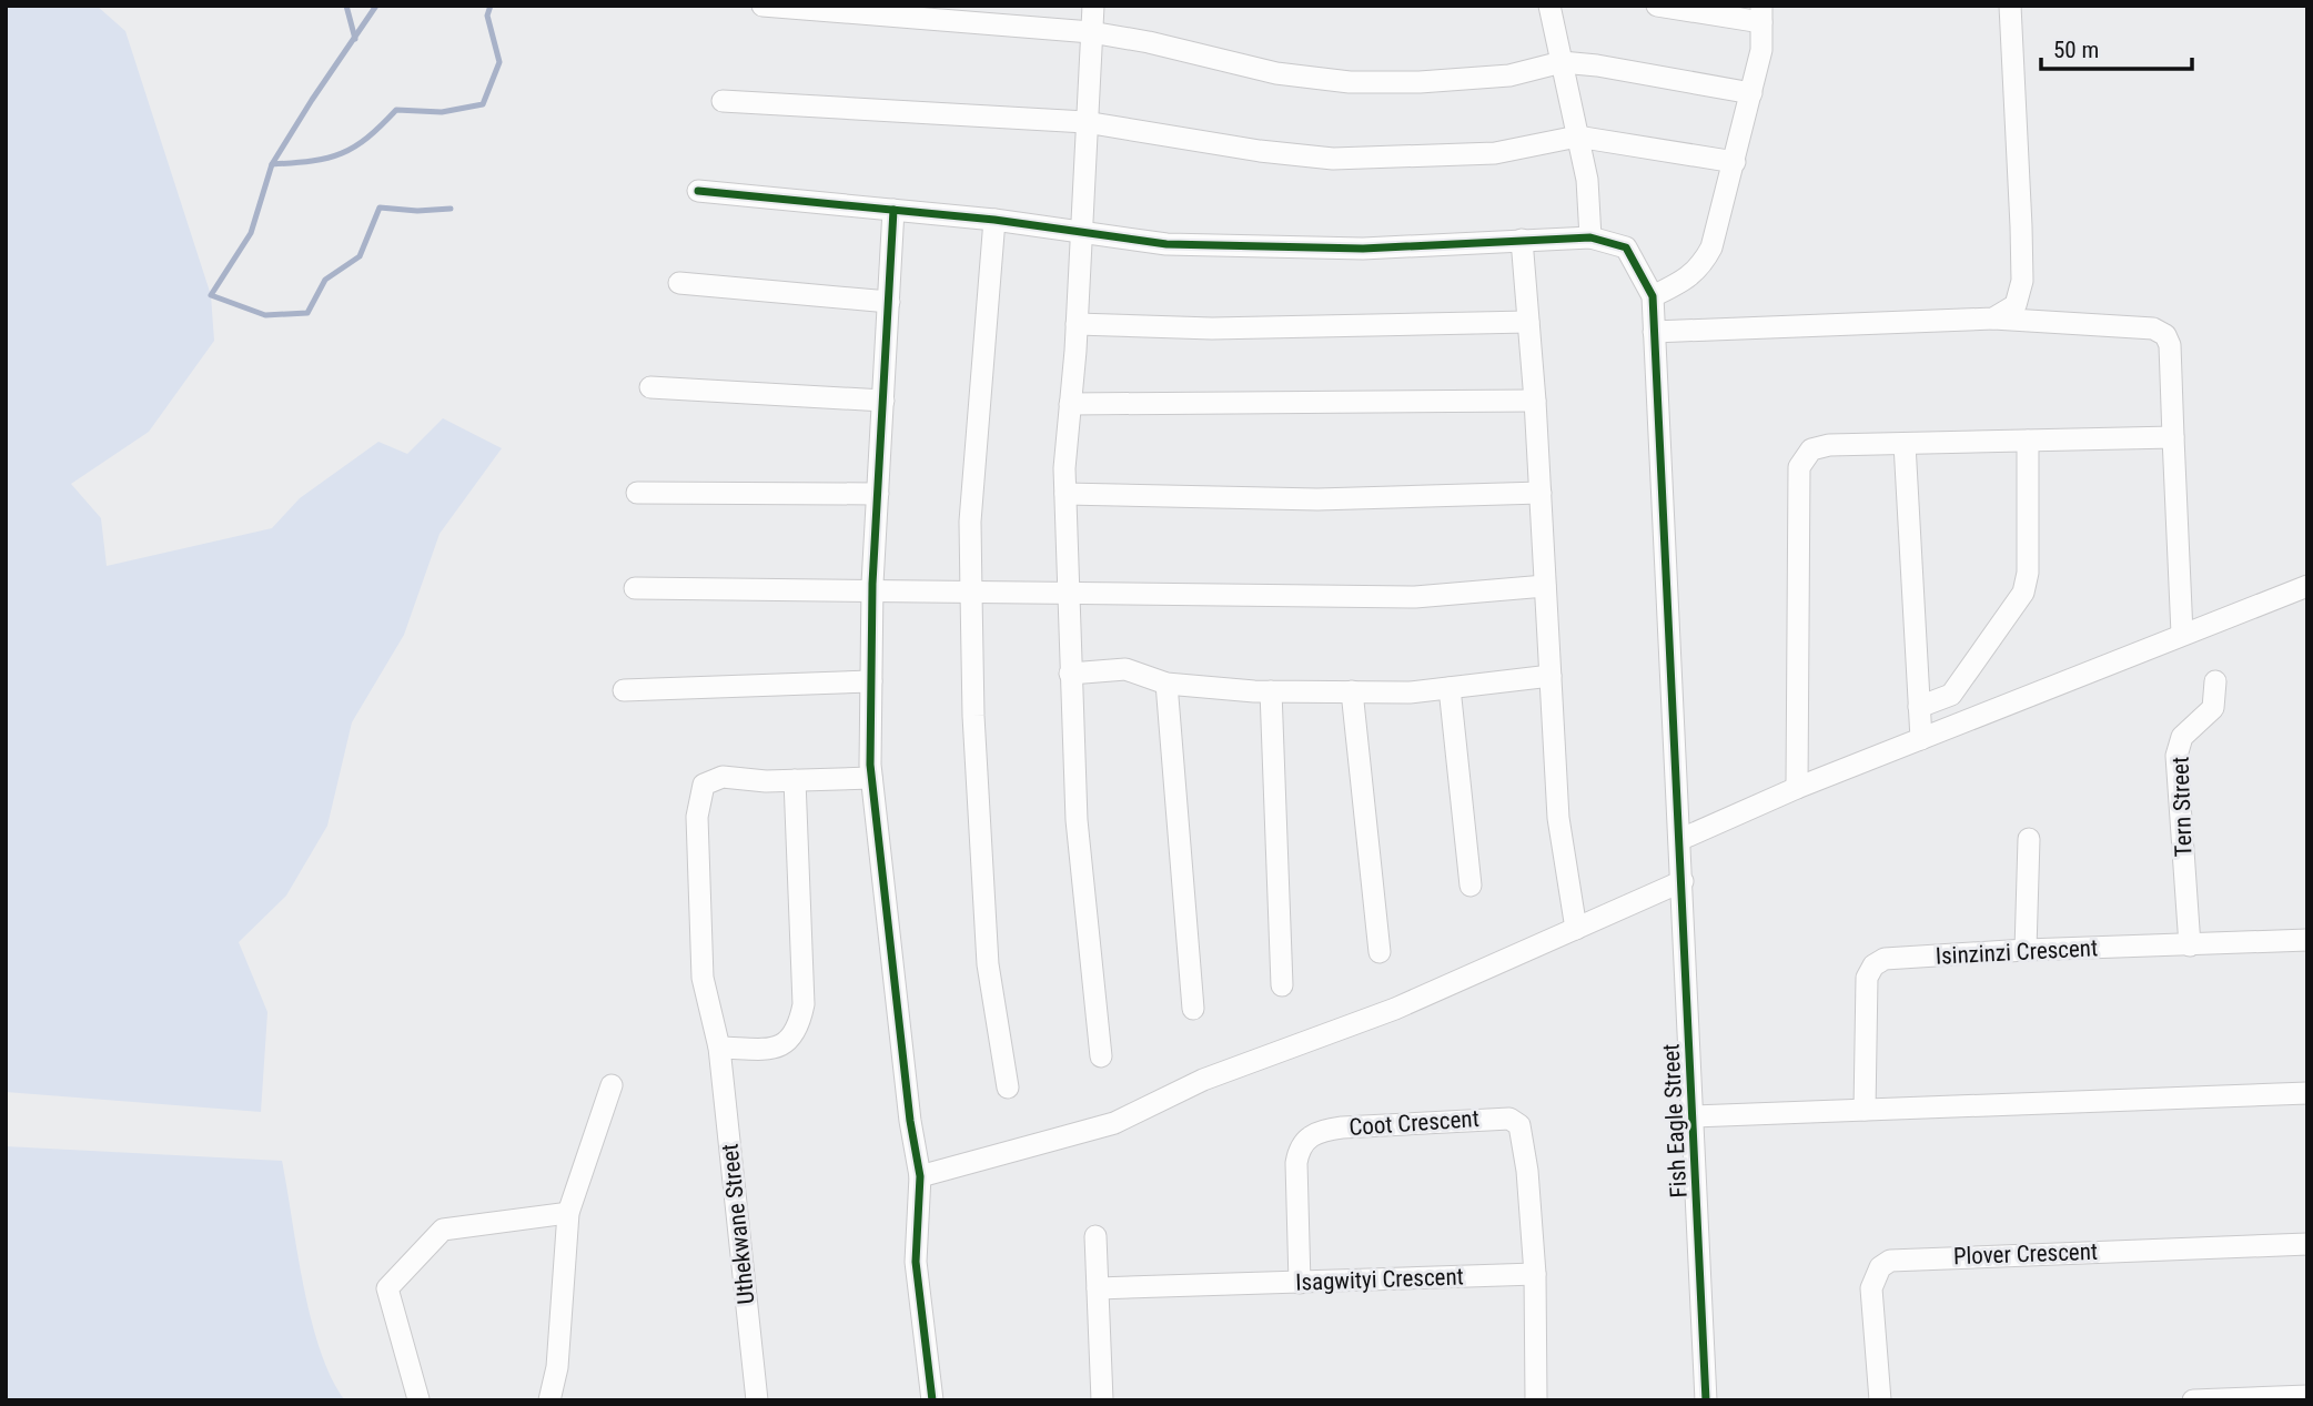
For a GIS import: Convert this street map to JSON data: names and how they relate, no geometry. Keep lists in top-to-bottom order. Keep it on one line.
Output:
{"streets":{"street":["Tern Street","Isinzinzi Crescent","Fish Eagle Street","Coot Crescent","Uthekwane Street","Plover Crescent","Isagwityi Crescent"]},"crossings":[["Tern Street","Isinzinzi Crescent"],["Coot Crescent","Isagwityi Crescent"]],"scale_bar":"50 m"}
